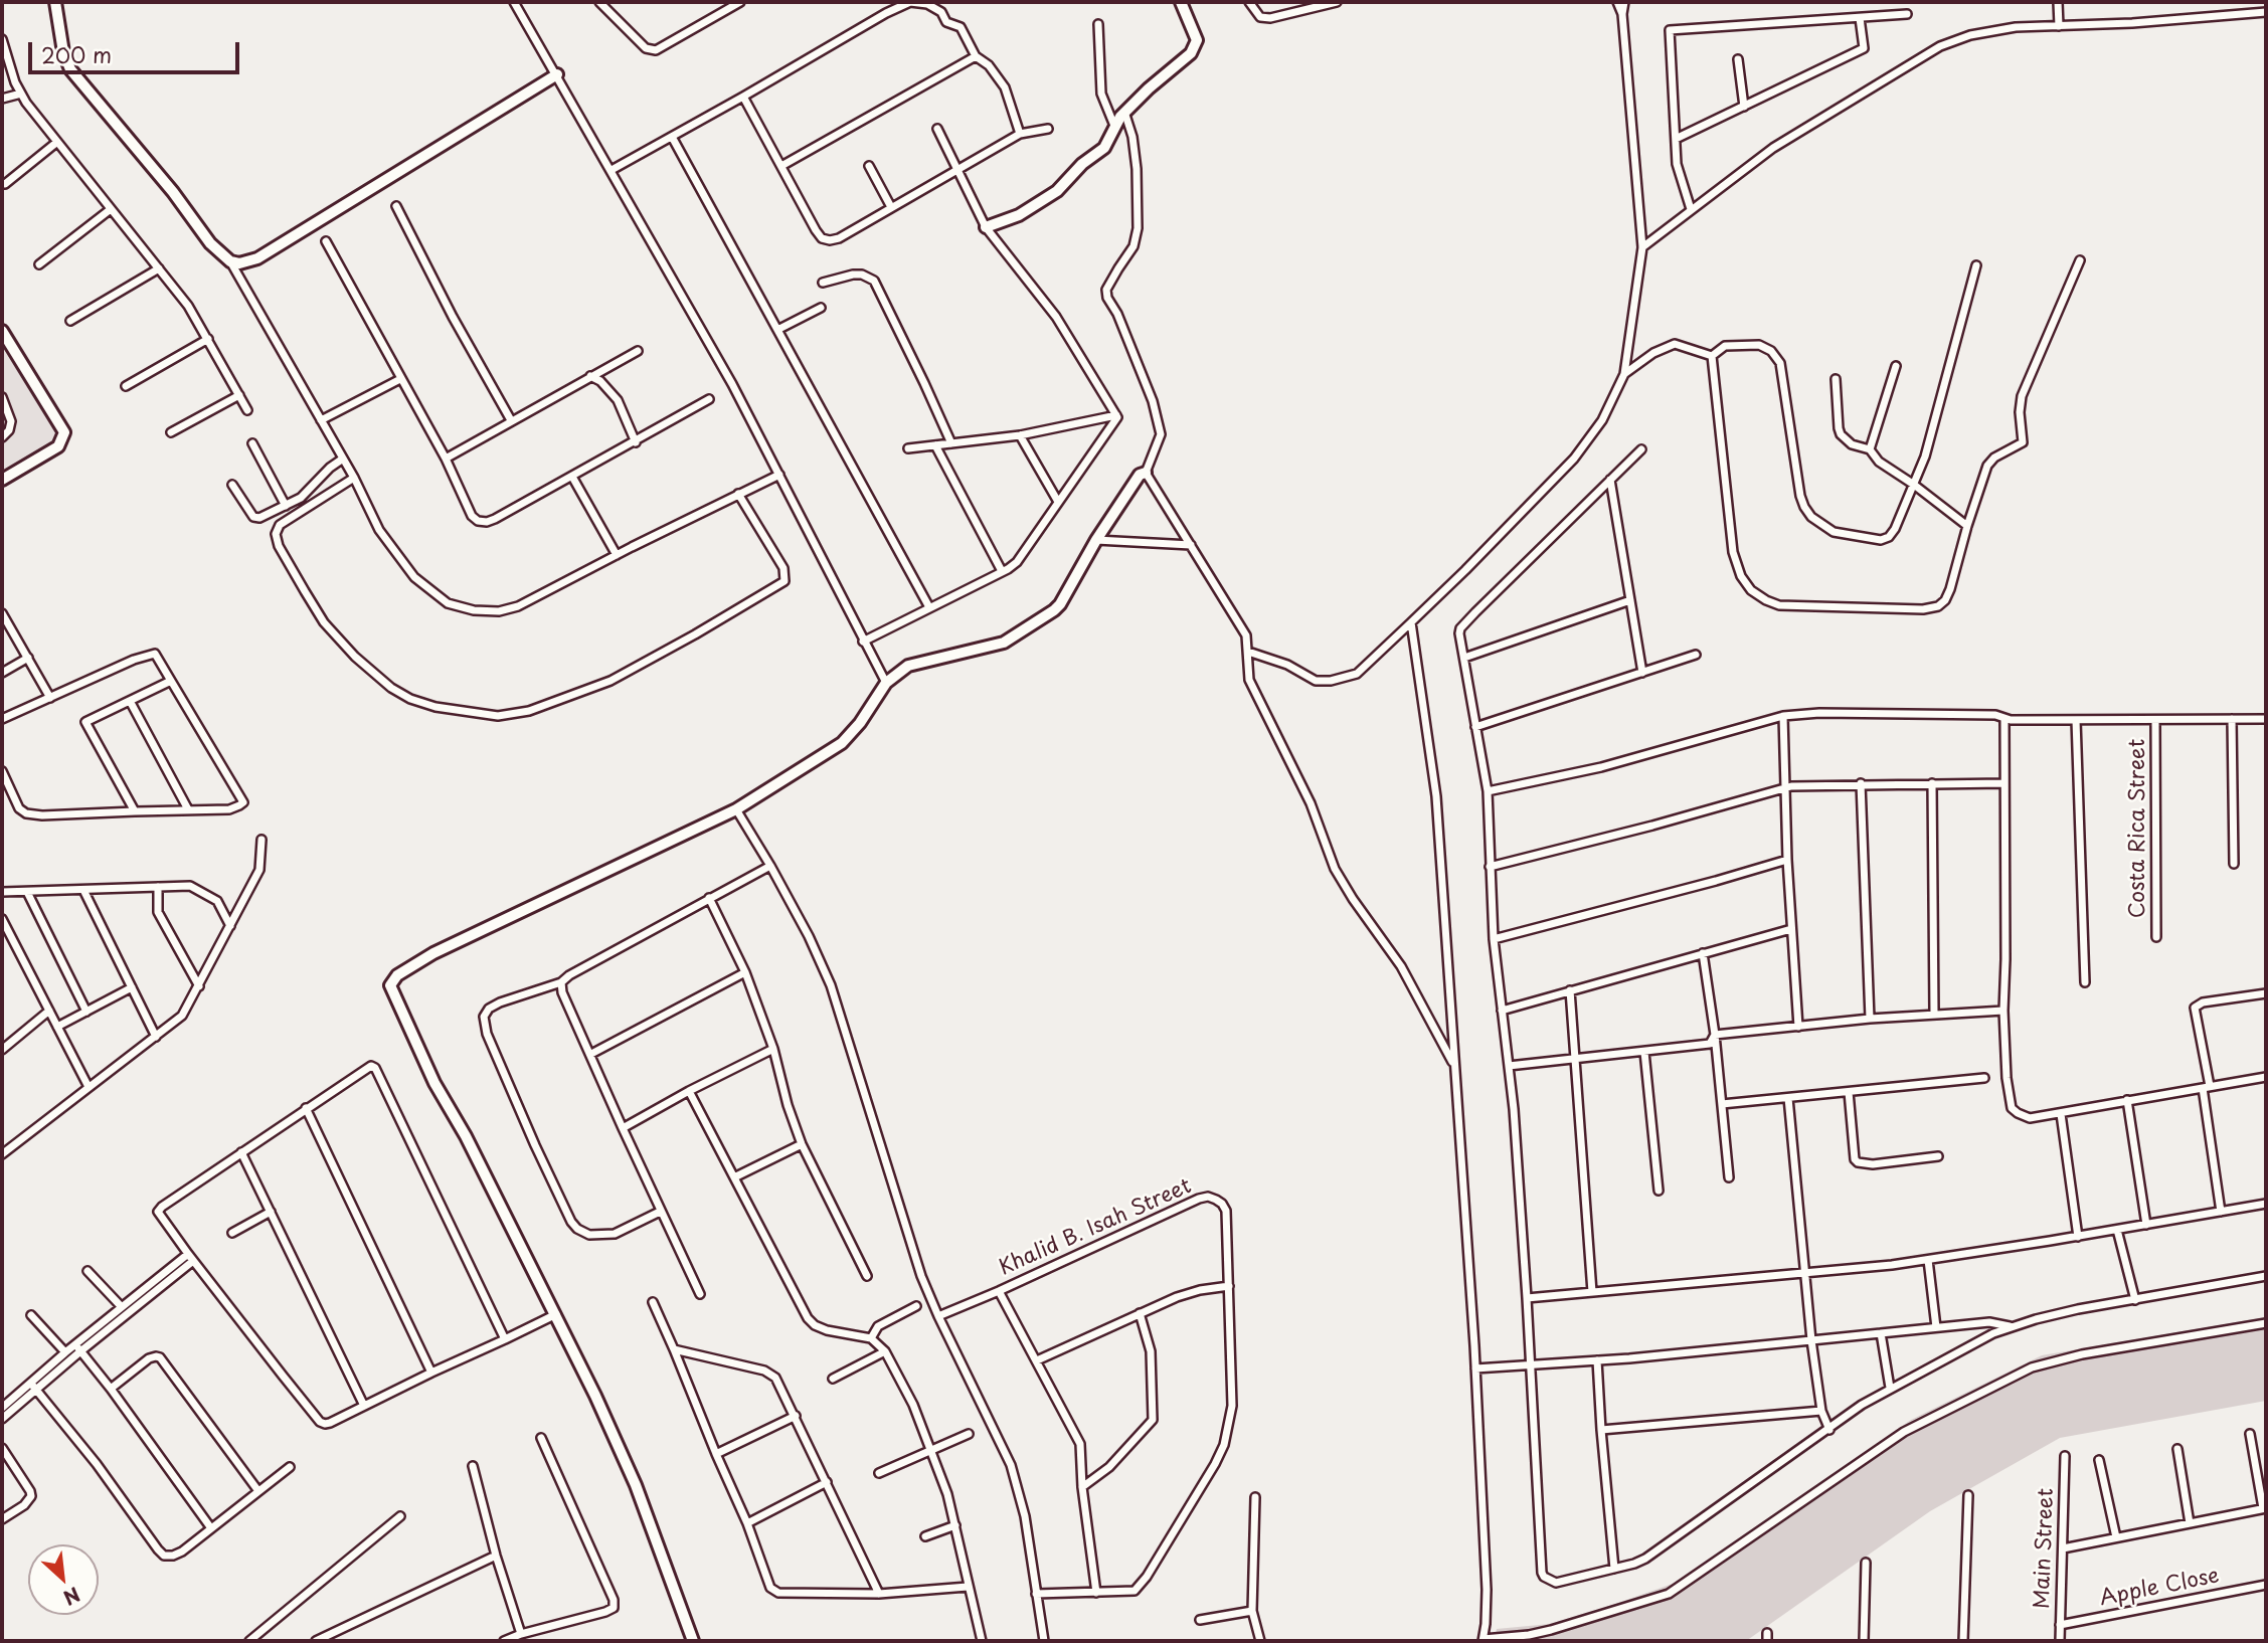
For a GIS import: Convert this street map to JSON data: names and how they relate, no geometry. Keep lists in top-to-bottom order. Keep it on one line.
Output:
{"streets":{"street":["Costa Rica Street","Khalid B. Isah Street","Main Street","Apple Close"]},"crossings":[["Main Street","Apple Close"]],"scale_bar":"200 m","north":"bottom right"}
